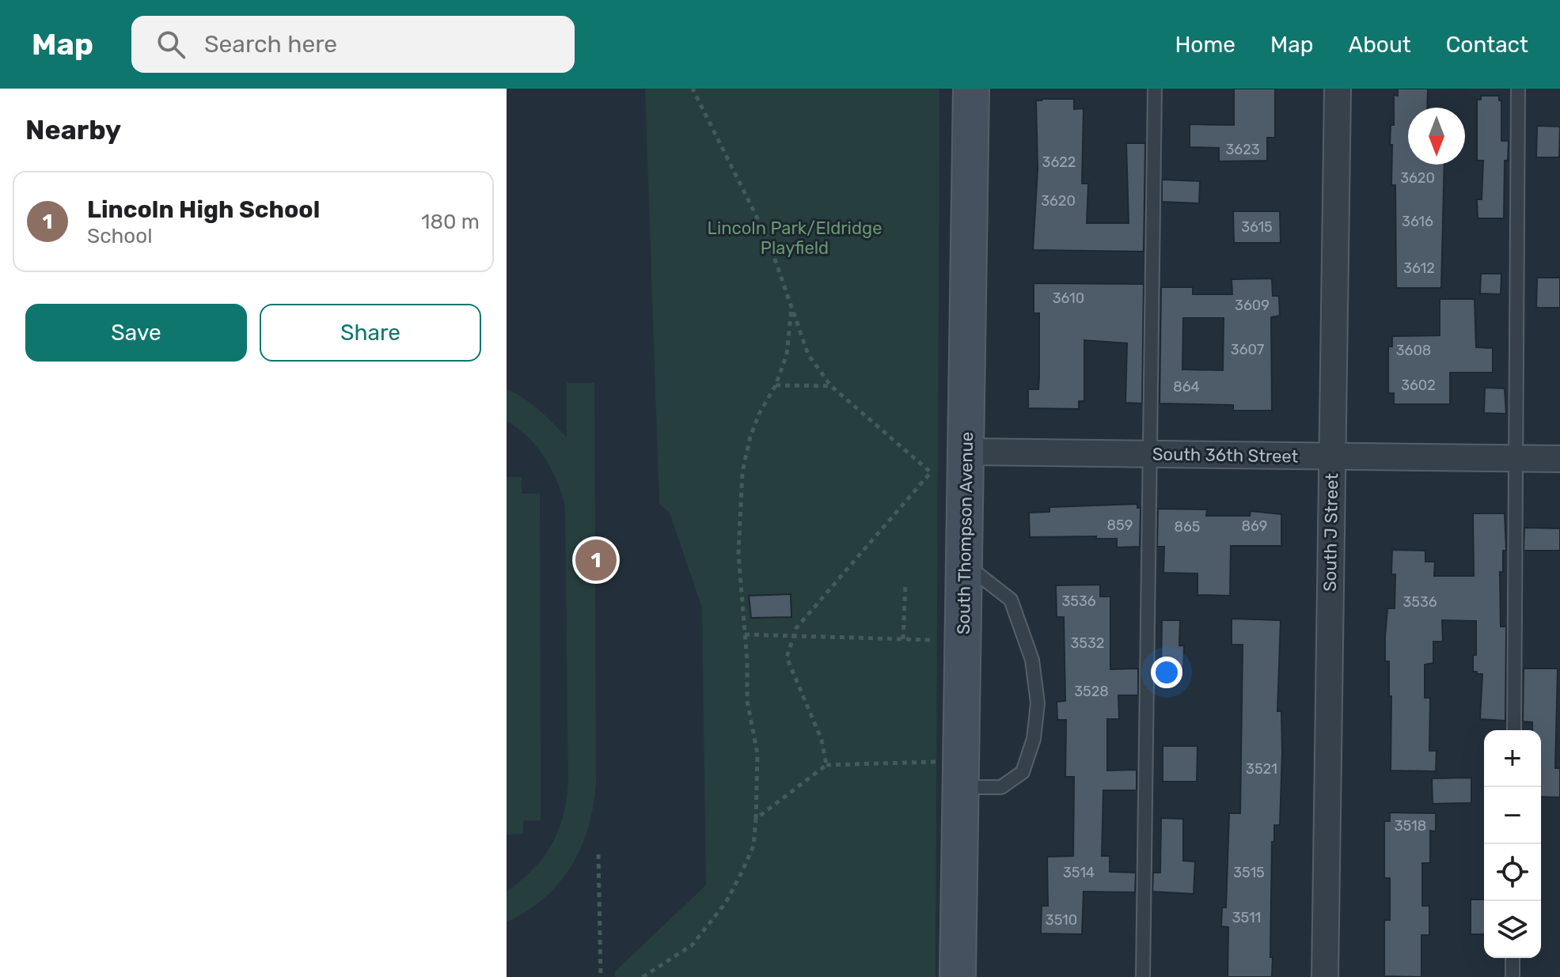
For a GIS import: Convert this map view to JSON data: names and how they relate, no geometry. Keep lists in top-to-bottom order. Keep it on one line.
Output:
{"streets":{"main road":["South Thompson Avenue"],"street":["South 36th Street","South J Street"]},"crossings":[["South 36th Street","South J Street"],["South 36th Street","South Thompson Avenue"]],"parks":["Lincoln Park/Eldridge Playfield"],"house_numbers":["3623","3622","3620","3620","3616","3615","3612","3610","3609","3607","3608","3602","864","859","869","865","3536","3536","3532","3528","3521","3518","3514","3515","3511","3510"],"north":"bottom","page":{"header":"Map","search":"Search here","nav":["Home","Map","About","Contact"],"heading":"Nearby","list":[{"mark":"1","name":"Lincoln High School","note":"School","value":"180 m"}],"buttons":["Save","Share"],"pins":"1","map_buttons":["+","−"]}}
